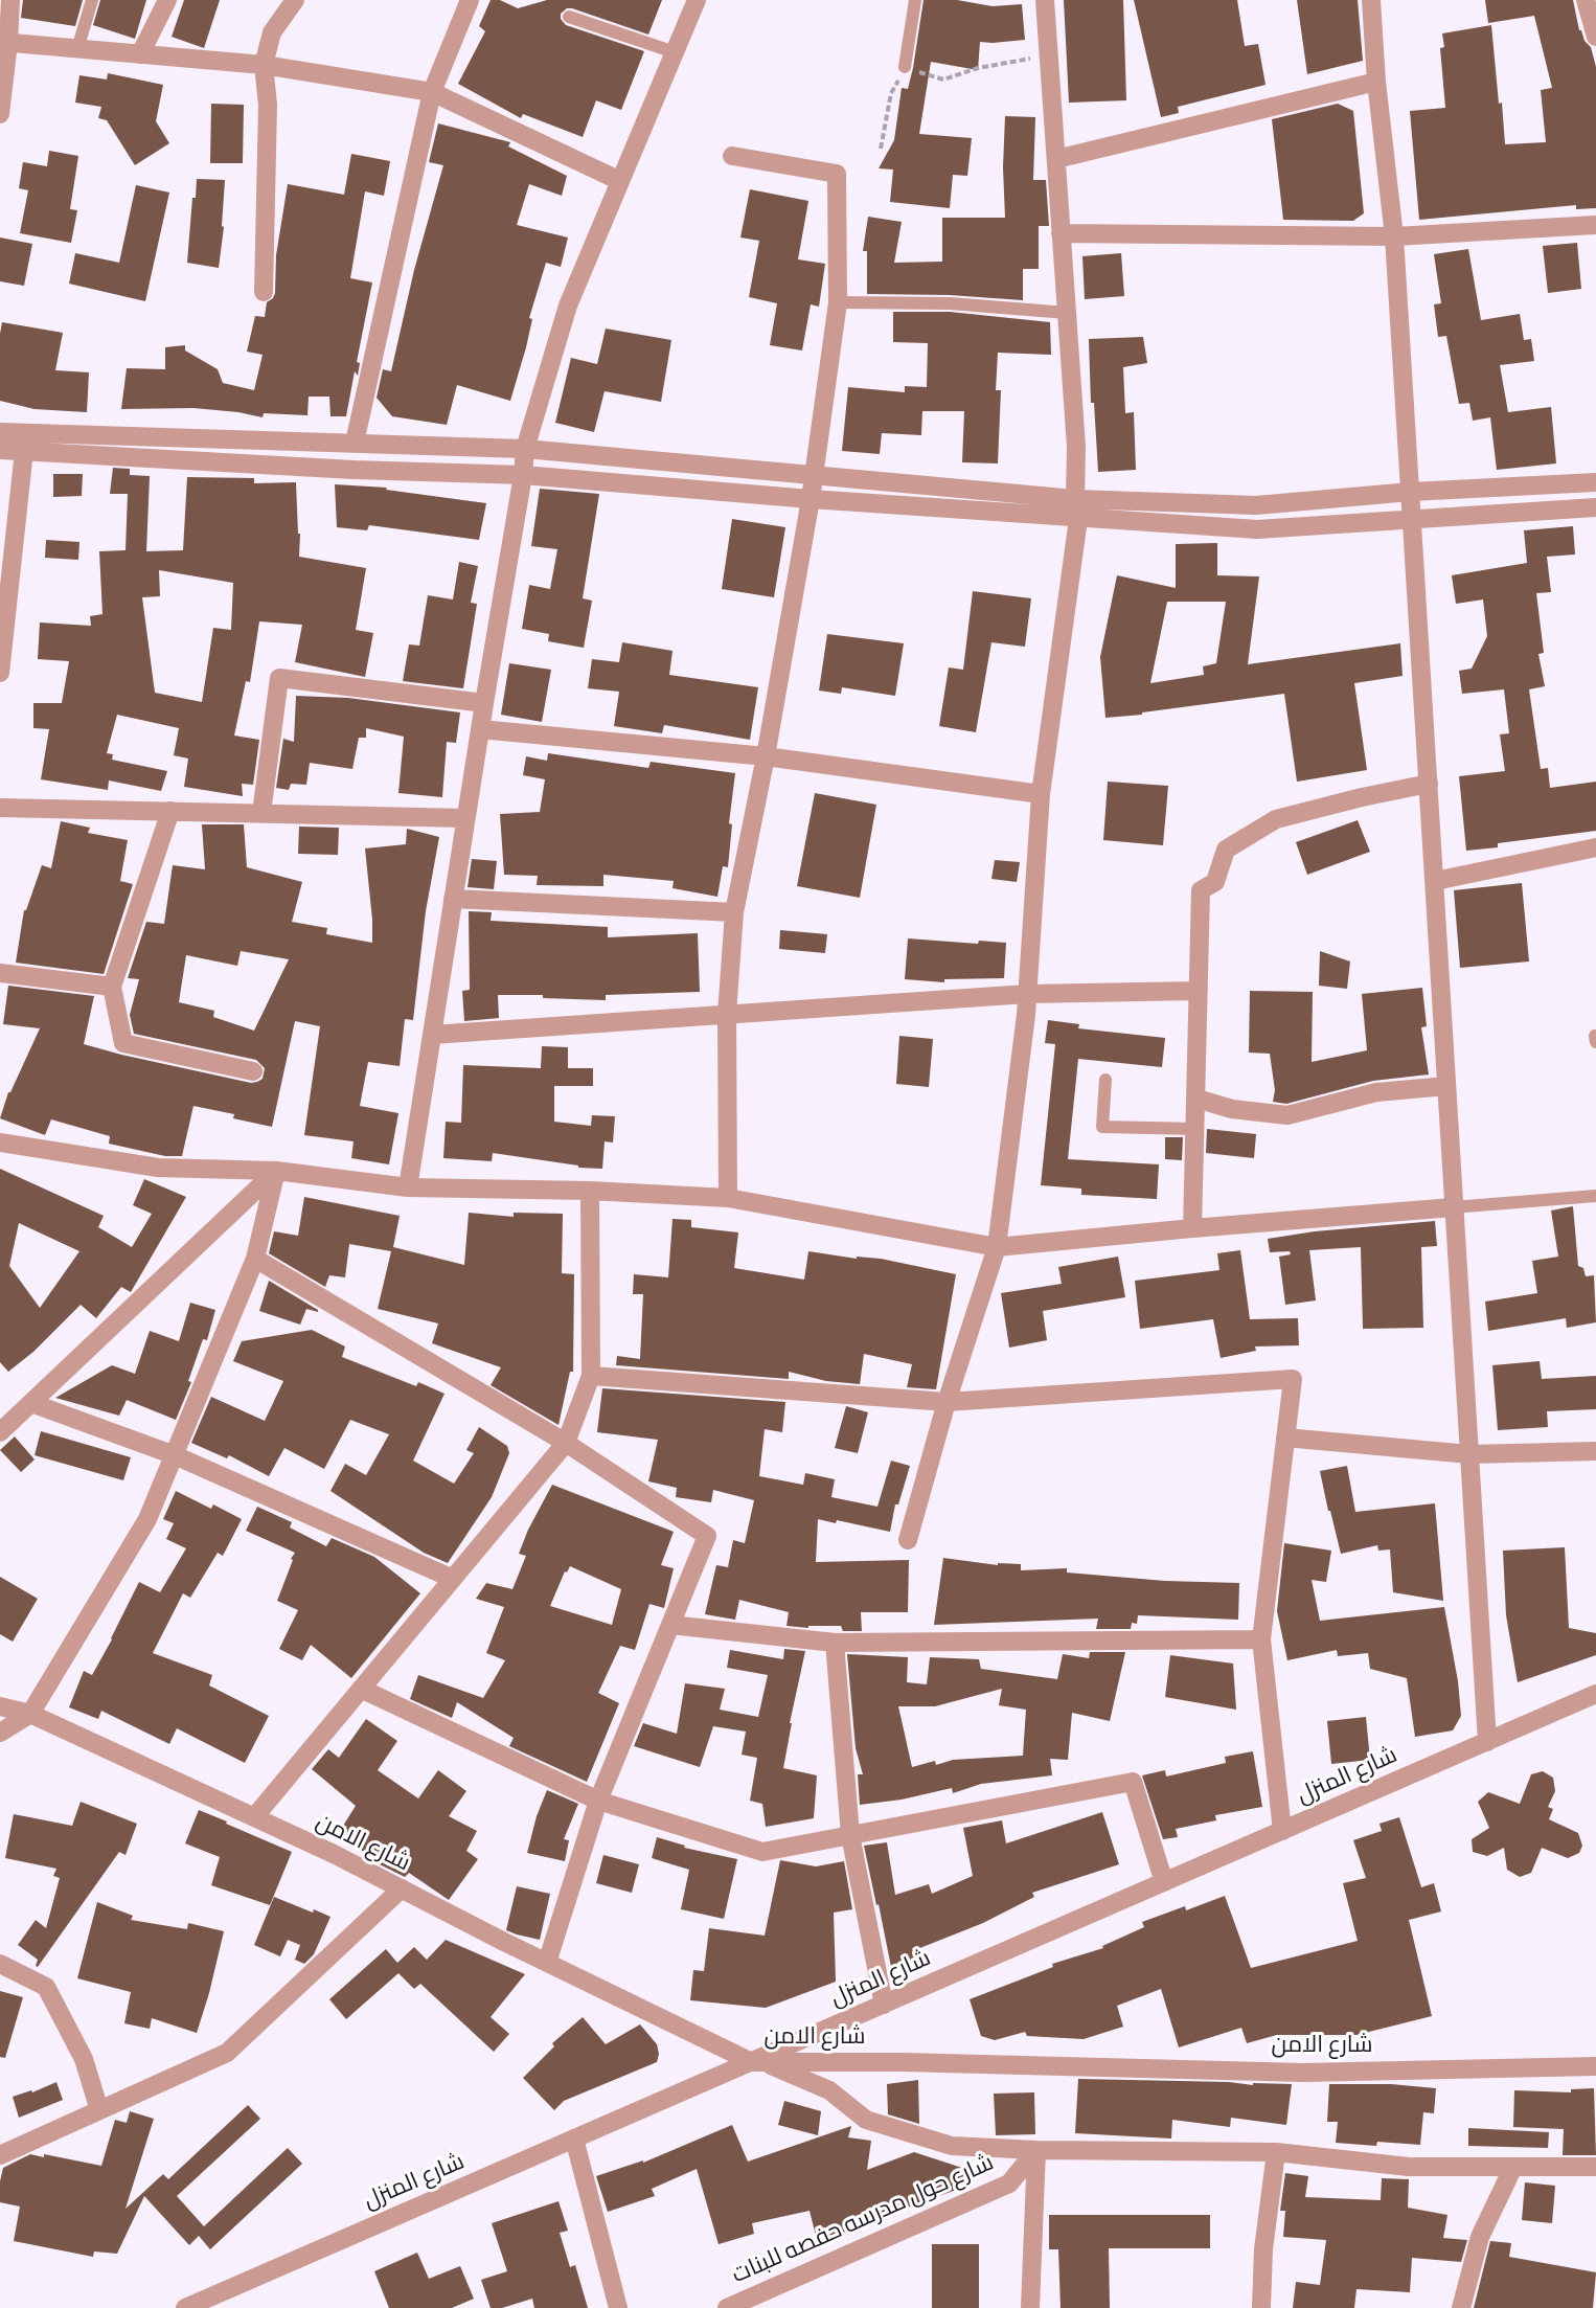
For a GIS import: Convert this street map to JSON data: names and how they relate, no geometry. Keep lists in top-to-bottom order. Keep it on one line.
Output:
{"streets":{"street":["شارع المنزل","شارع الامن","شارع حول مدرسه حفصه للبنات"]},"crossings":[["شارع المنزل","شارع الامن"]]}
